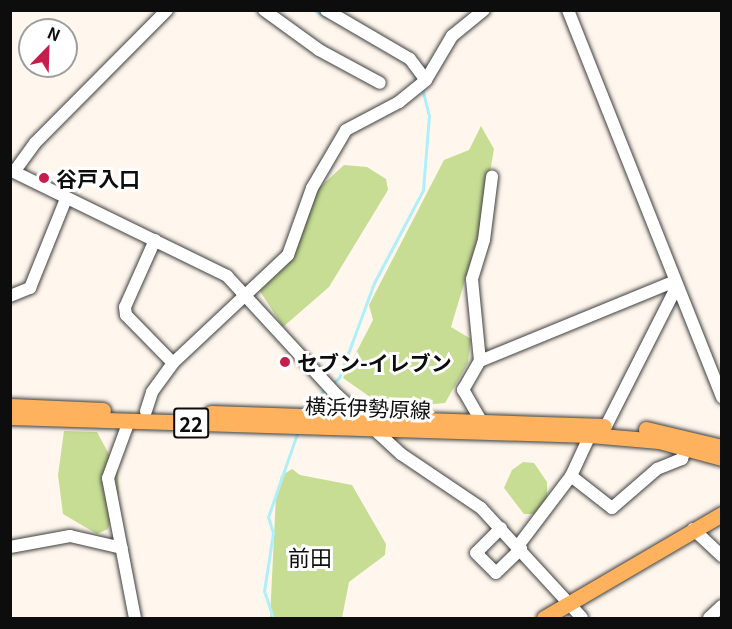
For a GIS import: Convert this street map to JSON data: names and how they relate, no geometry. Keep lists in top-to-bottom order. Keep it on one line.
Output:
{"streets":{"main road":["横浜伊勢原線","22"]},"districts":["前田"],"places":["谷戸入口","セブン-イレブン"],"north":"top right"}
